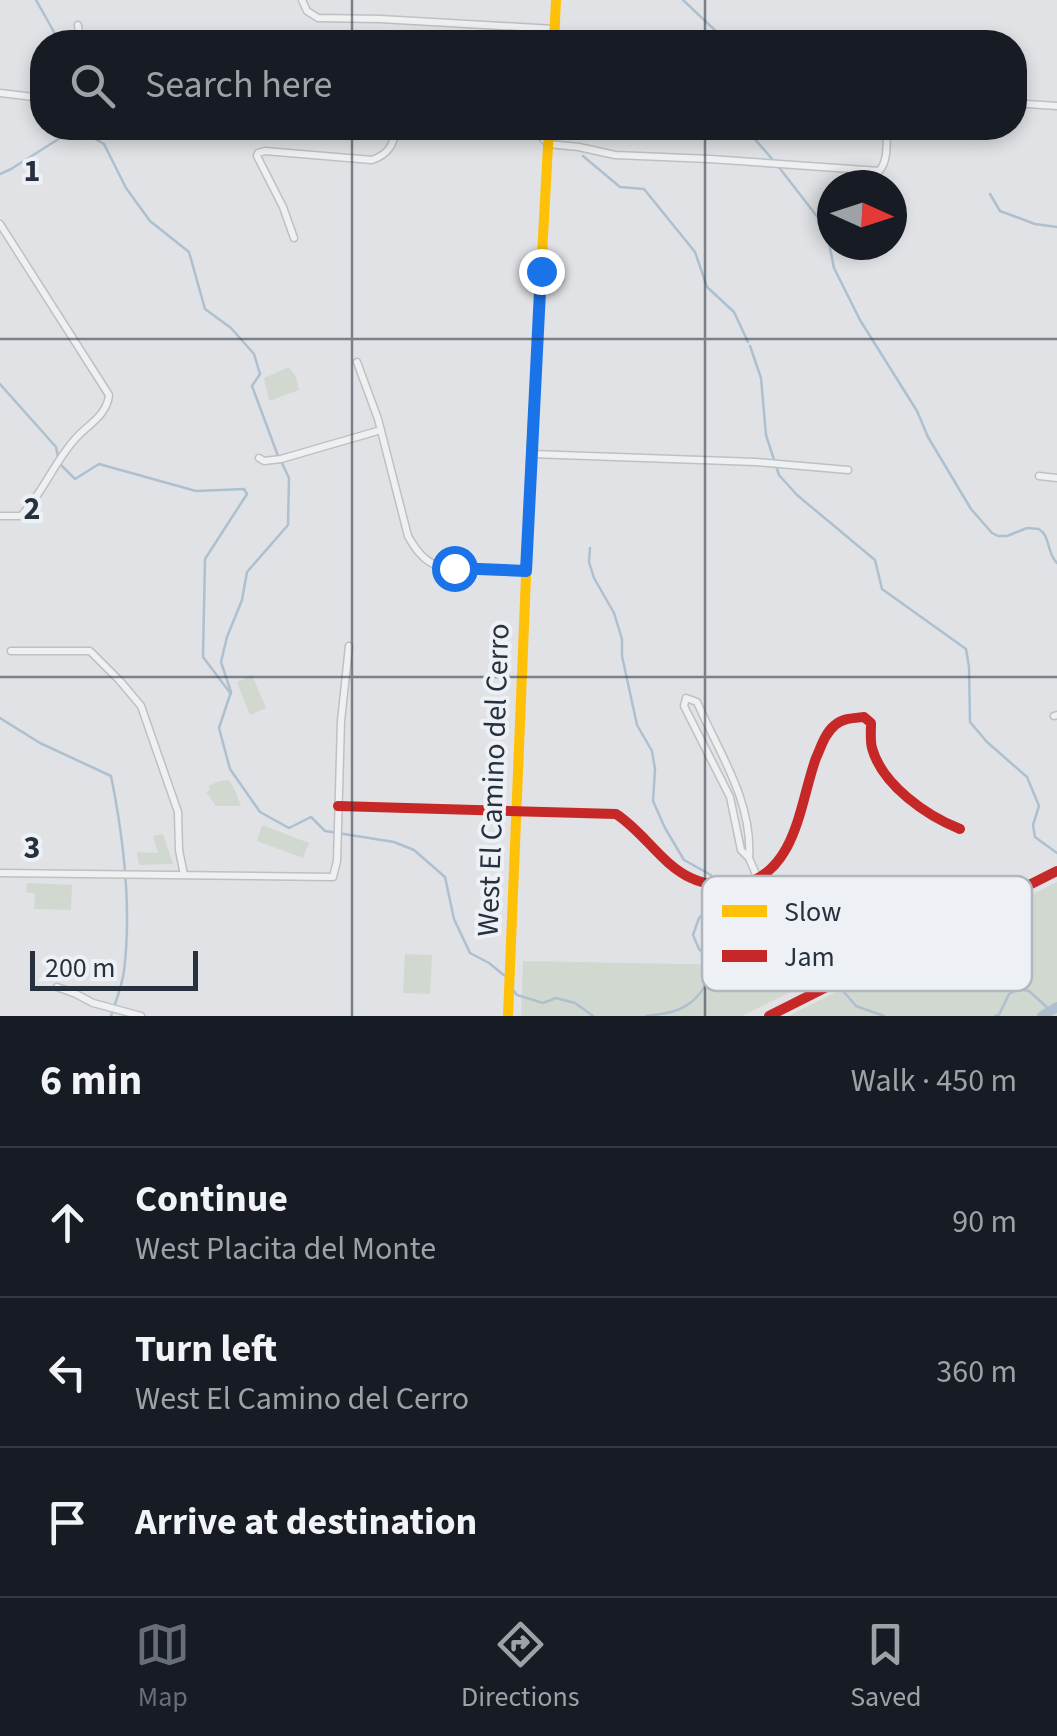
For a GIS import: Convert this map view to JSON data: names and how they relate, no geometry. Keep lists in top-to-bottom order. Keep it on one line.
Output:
{"streets":{"street":["West El Camino del Cerro"]},"legend":["Slow","Jam"],"scale_bar":"200 m","north":"right","page":{"search":"Search here","scale":"200 m","heading":["6 min","Walk · 450 m"],"list":[["Continue","West Placita del Monte","90 m"],["Turn left","West El Camino del Cerro","360 m"],"Arrive at destination"],"nav":["Map","Directions","Saved"]},"grid":{"rows":["1","2","3"]}}
